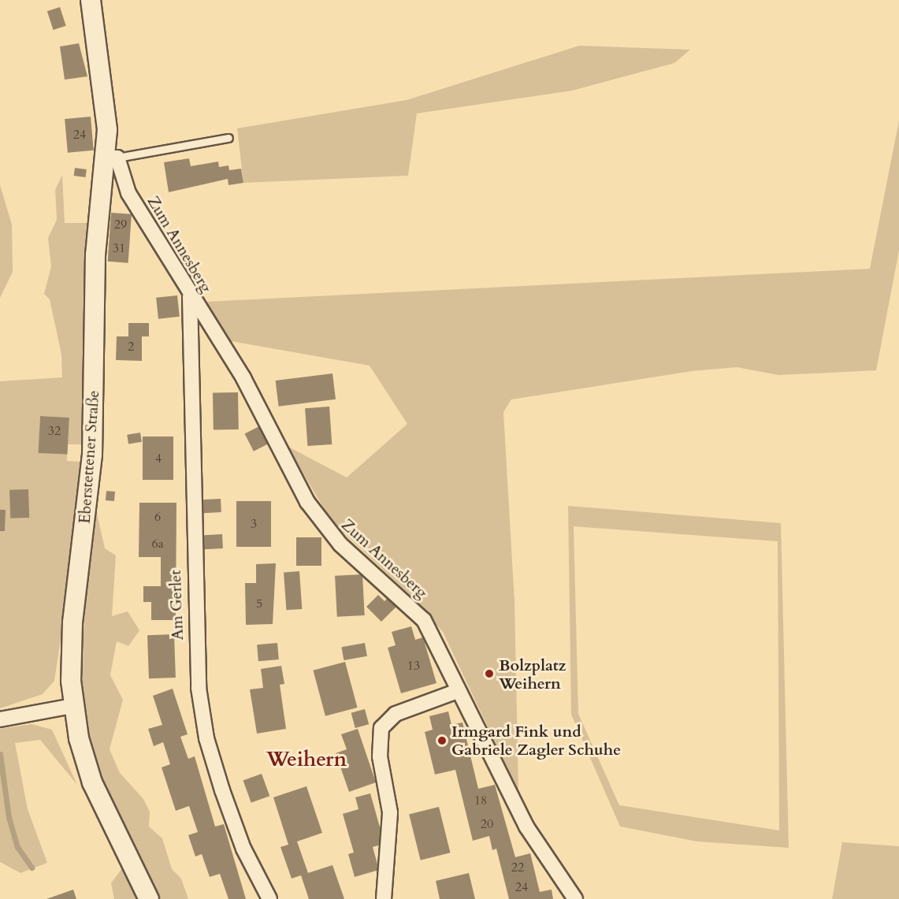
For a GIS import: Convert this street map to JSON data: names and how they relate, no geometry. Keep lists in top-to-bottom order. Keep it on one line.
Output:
{"streets":{"main road":["Eberstettener Straße"],"street":["Zum Annesberg","Am Gerlet"]},"crossings":[["Zum Annesberg","Eberstettener Straße"],["Zum Annesberg","Am Gerlet"]],"districts":["Weihern"],"places":["Bolzplatz Weihern","Irmgard Fink und Gabriele Zagler Schuhe"],"house_numbers":["24","29","31","2","32","4","6","3","6a","5","13","18","20","22","24"]}
